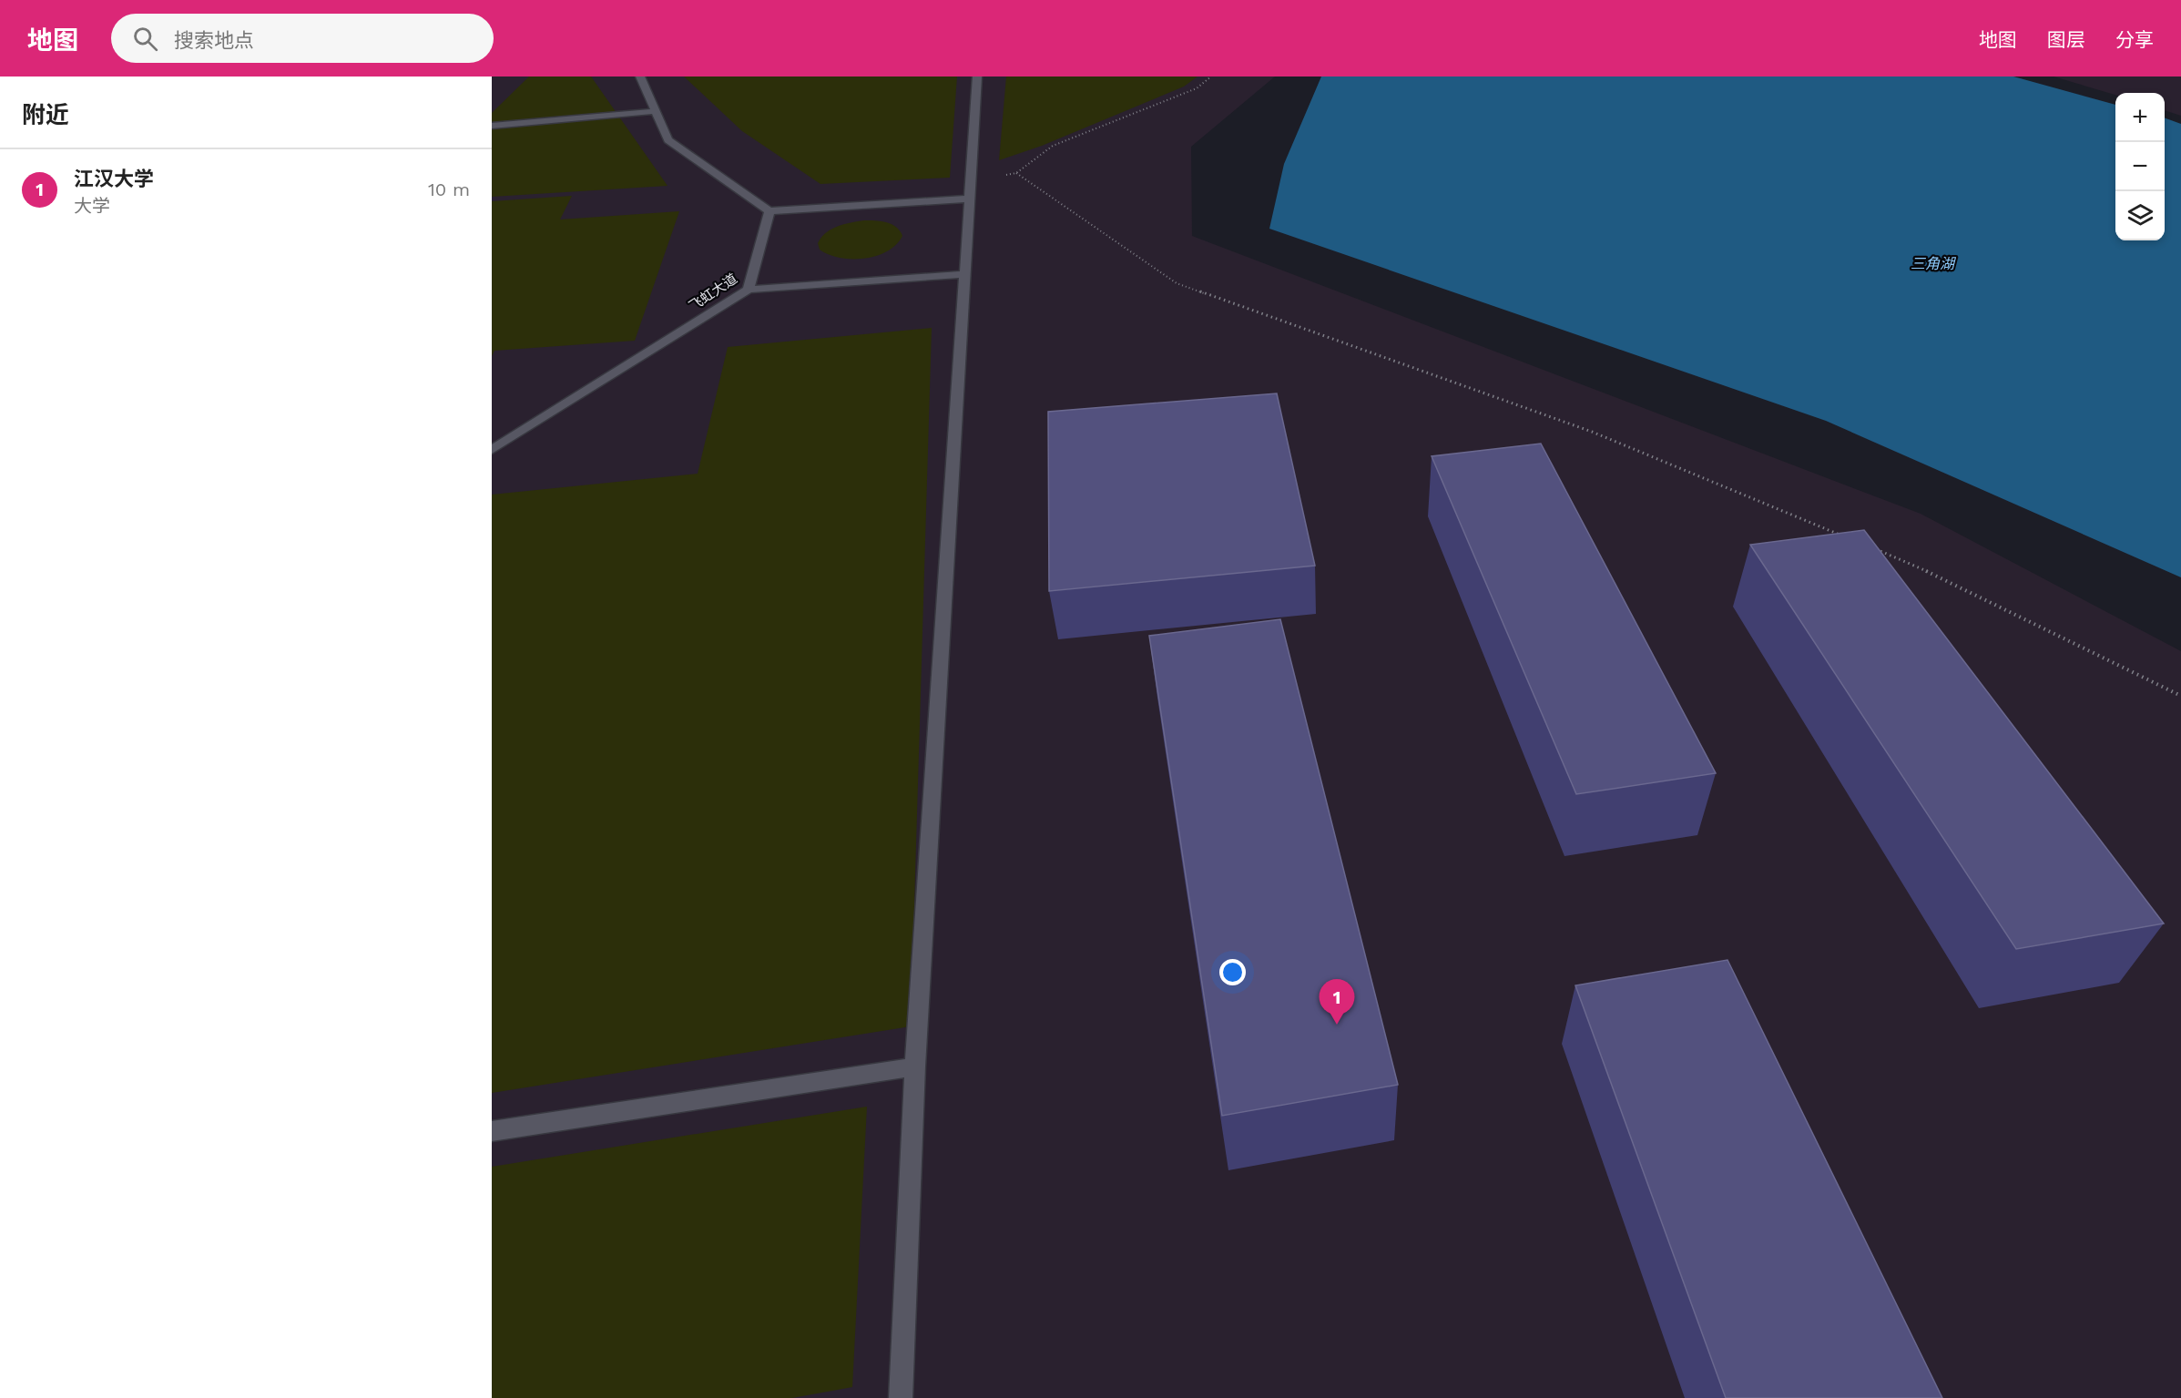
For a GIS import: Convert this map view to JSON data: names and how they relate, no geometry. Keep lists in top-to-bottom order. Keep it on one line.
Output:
{"streets":{"lane":["飞虹大道"]},"water":["三角湖"],"page":{"header":"地图","search":"搜索地点","nav":["地图","图层","分享"],"heading":"附近","map_buttons":["+","−"],"list":[{"mark":"1","name":"江汉大学","note":"大学","value":"10 m"}],"pins":"1"}}
